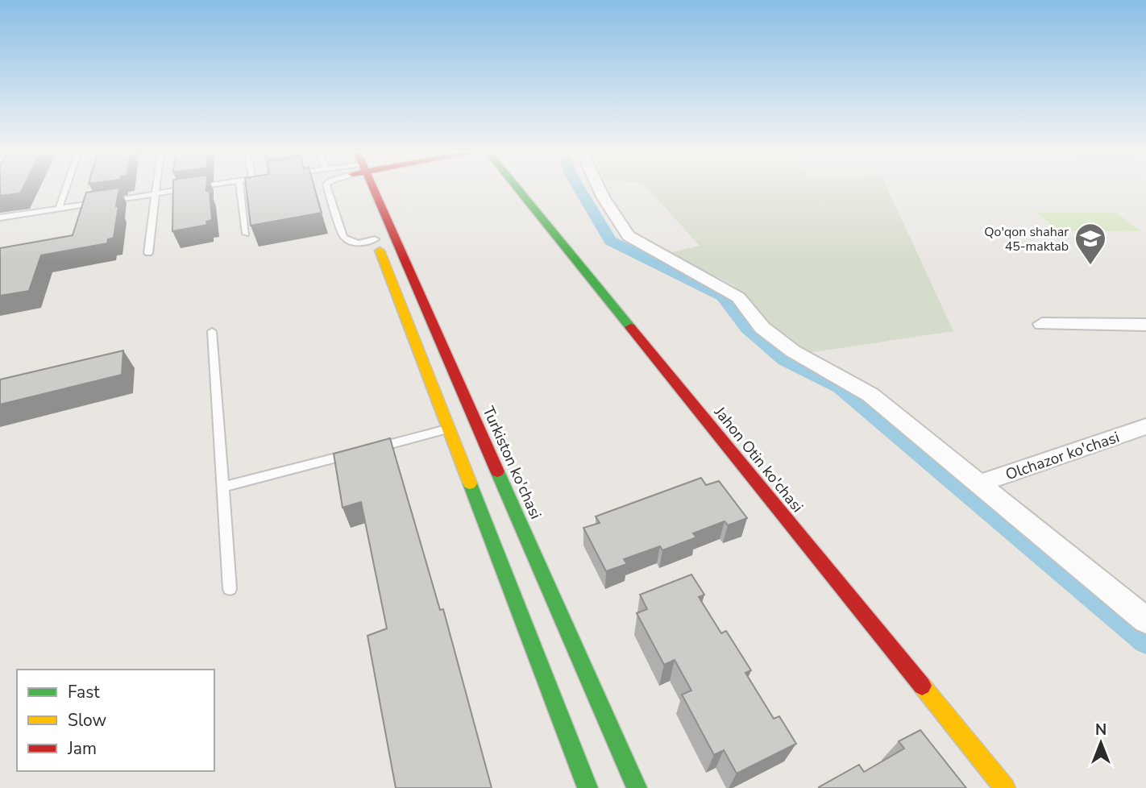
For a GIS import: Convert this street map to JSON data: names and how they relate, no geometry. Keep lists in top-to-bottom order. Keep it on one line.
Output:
{"streets":{"main road":["Jahon Otin ko'chasi","Turkiston ko'chasi"],"street":["Olchazor ko'chasi"]},"places":{"school or university":["Qo'qon shahar 45-maktab"]},"legend":["Fast","Slow","Jam"],"north":"top"}
